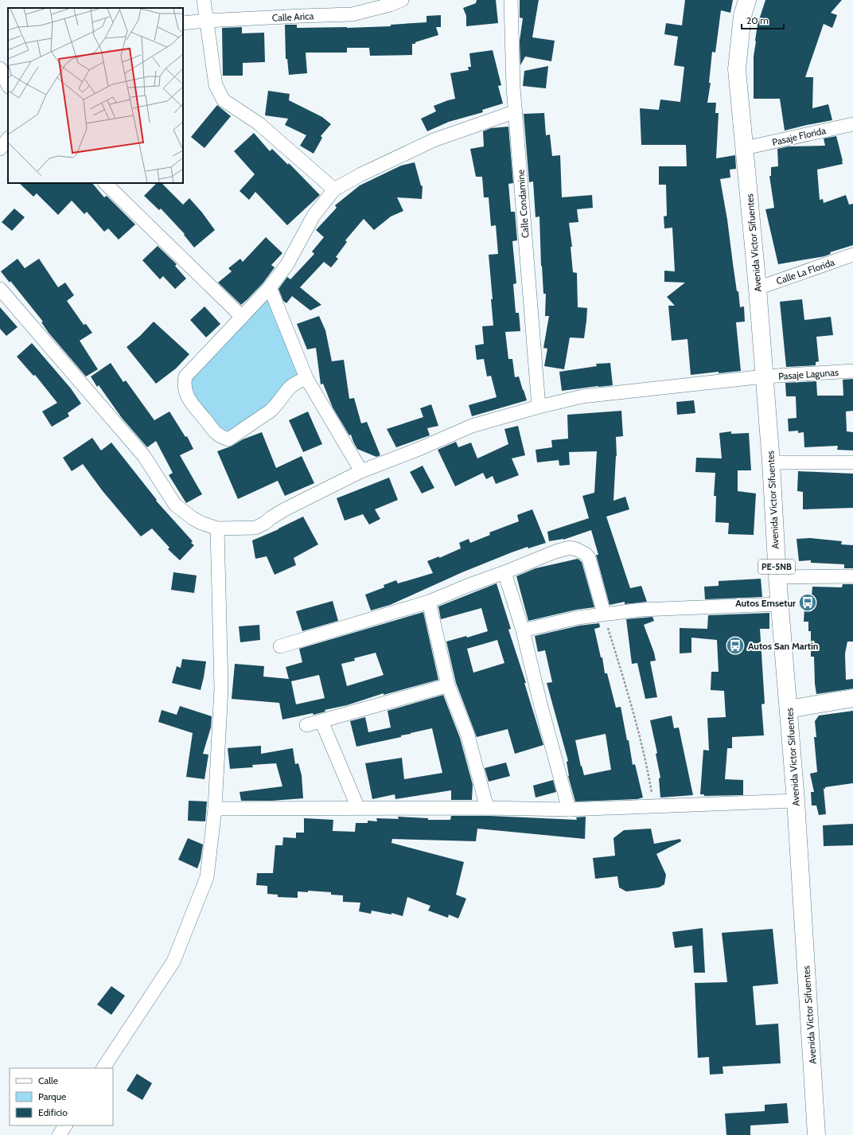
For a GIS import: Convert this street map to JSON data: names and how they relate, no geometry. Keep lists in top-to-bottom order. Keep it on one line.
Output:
{"streets":{"main road":["Avenida Victor Sifuentes","PE-5NB"],"street":["Calle Arica","Pasaje Florida","Calle Condamine","Calle La Florida","Pasaje Lagunas"]},"crossings":[["Pasaje Florida","Avenida Victor Sifuentes"],["Calle Condamine","Pasaje Lagunas"],["Avenida Victor Sifuentes","Calle La Florida"],["Avenida Victor Sifuentes","Pasaje Lagunas"]],"places":{"bus stop":["Autos Emsetur","Autos San Martín"]},"legend":["Calle","Parque","Edificio"],"scale_bar":"20 m"}
